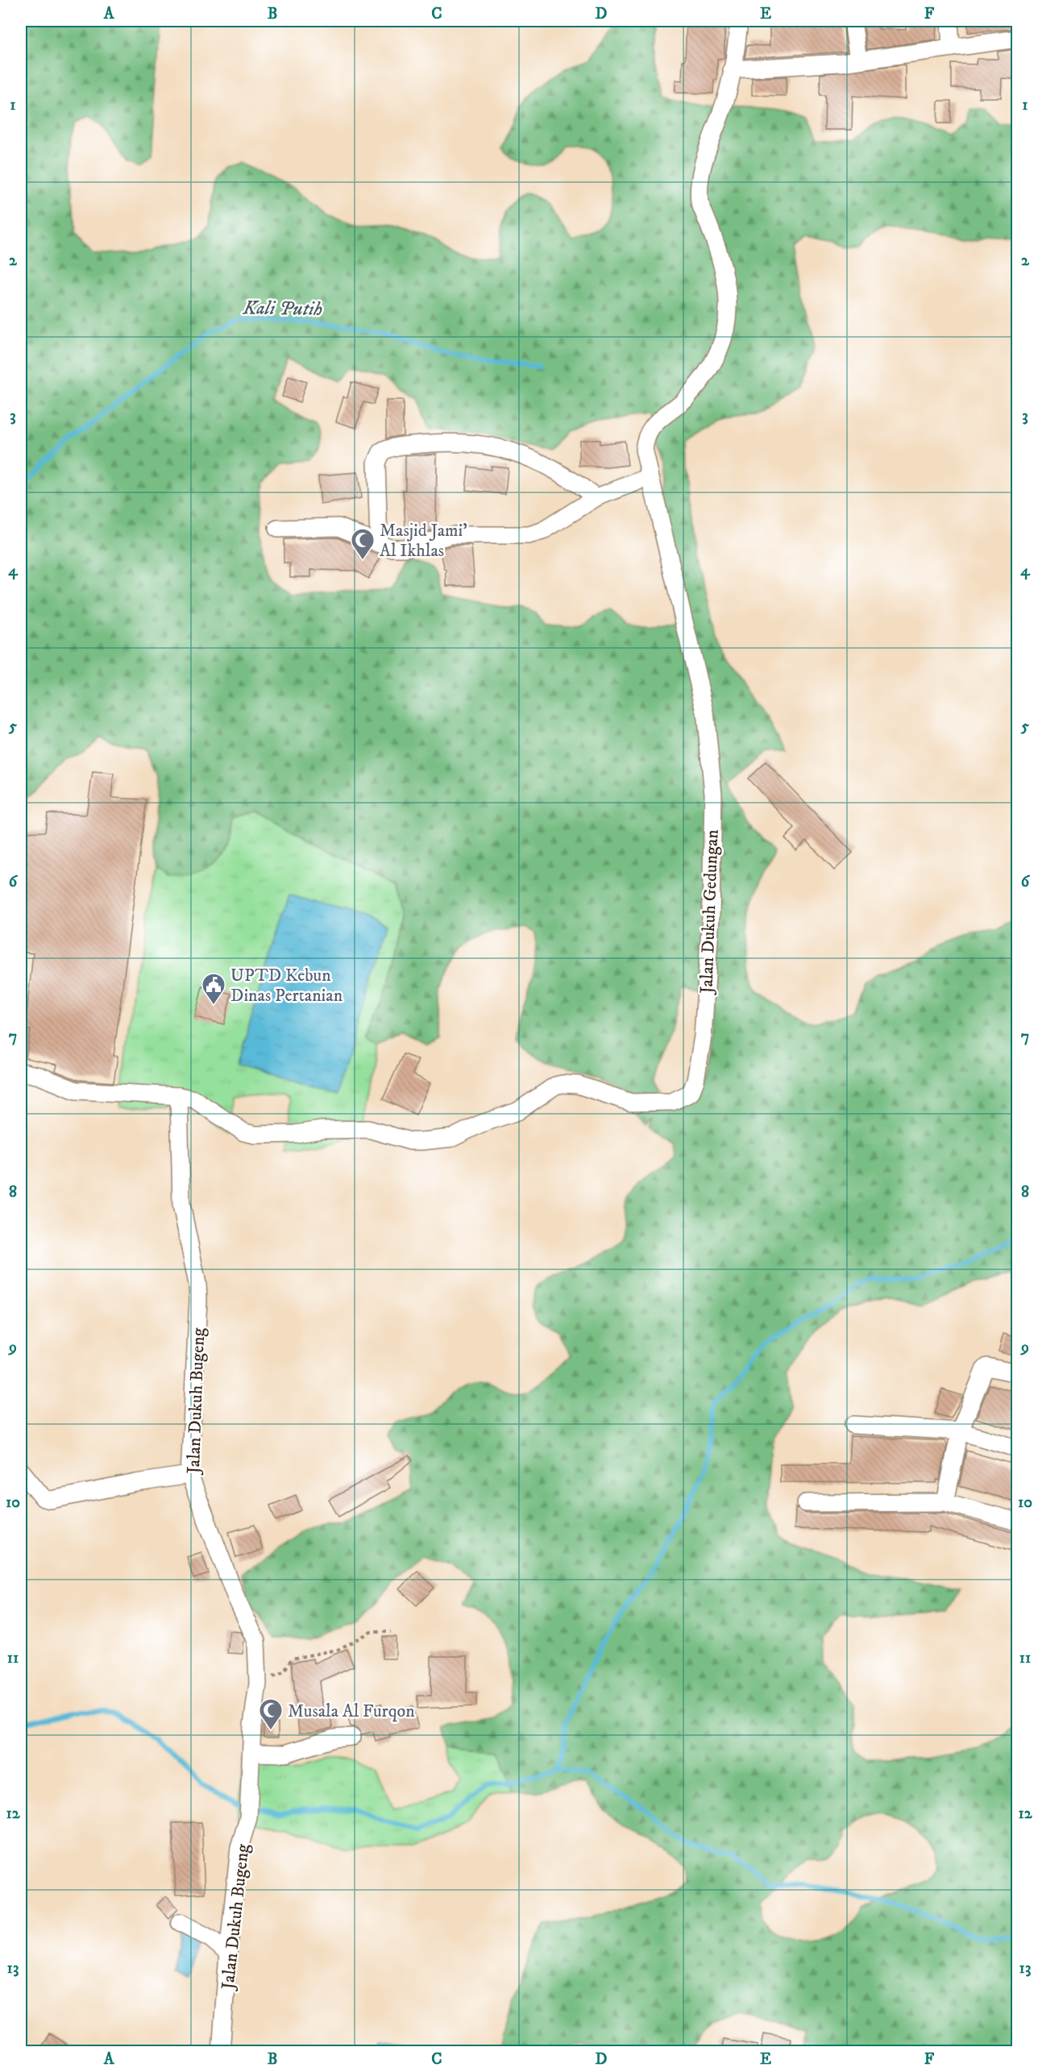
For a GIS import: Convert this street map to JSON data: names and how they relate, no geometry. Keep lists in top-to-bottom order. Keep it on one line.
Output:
{"streets":{"street":["Jalan Dukuh Gedungan","Jalan Dukuh Bugeng"]},"crossings":[["Jalan Dukuh Gedungan","Jalan Dukuh Bugeng"]],"water":["Kali Putih"],"places":{"mosque":["Masjid Jami' Al Ikhlas","Musala Al Furqon"],"public building":["UPTD Kebun Dinas Pertanian"]},"grid":{"columns":["A","B","C","D","E","F"],"rows":["1","2","3","4","5","6","7","8","9","10","11","12","13"]}}
